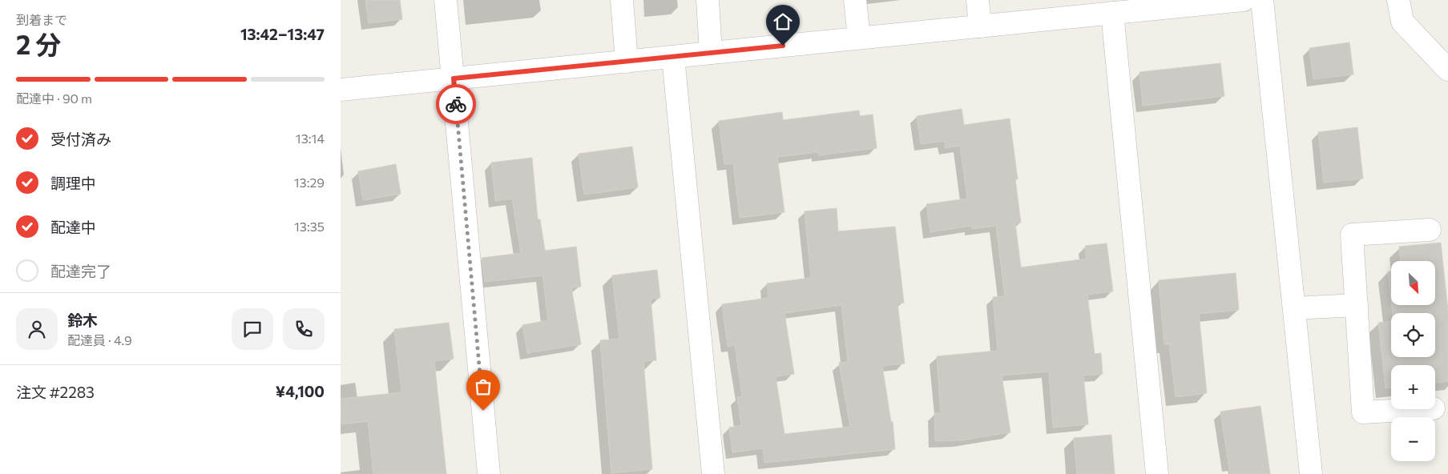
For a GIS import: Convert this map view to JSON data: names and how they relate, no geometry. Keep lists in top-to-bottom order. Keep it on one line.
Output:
{"north":"bottom right","page":{"heading":["2 分","到着まで","13:42–13:47"],"panel":["鈴木","配達員 · 4.9","注文 #2283","¥4,100"],"bar":"配達中 · 90 m","list":[["受付済み","13:14"],["調理中","13:29"],["配達中","13:35"],"配達完了"],"map_buttons":["+","−"]}}
